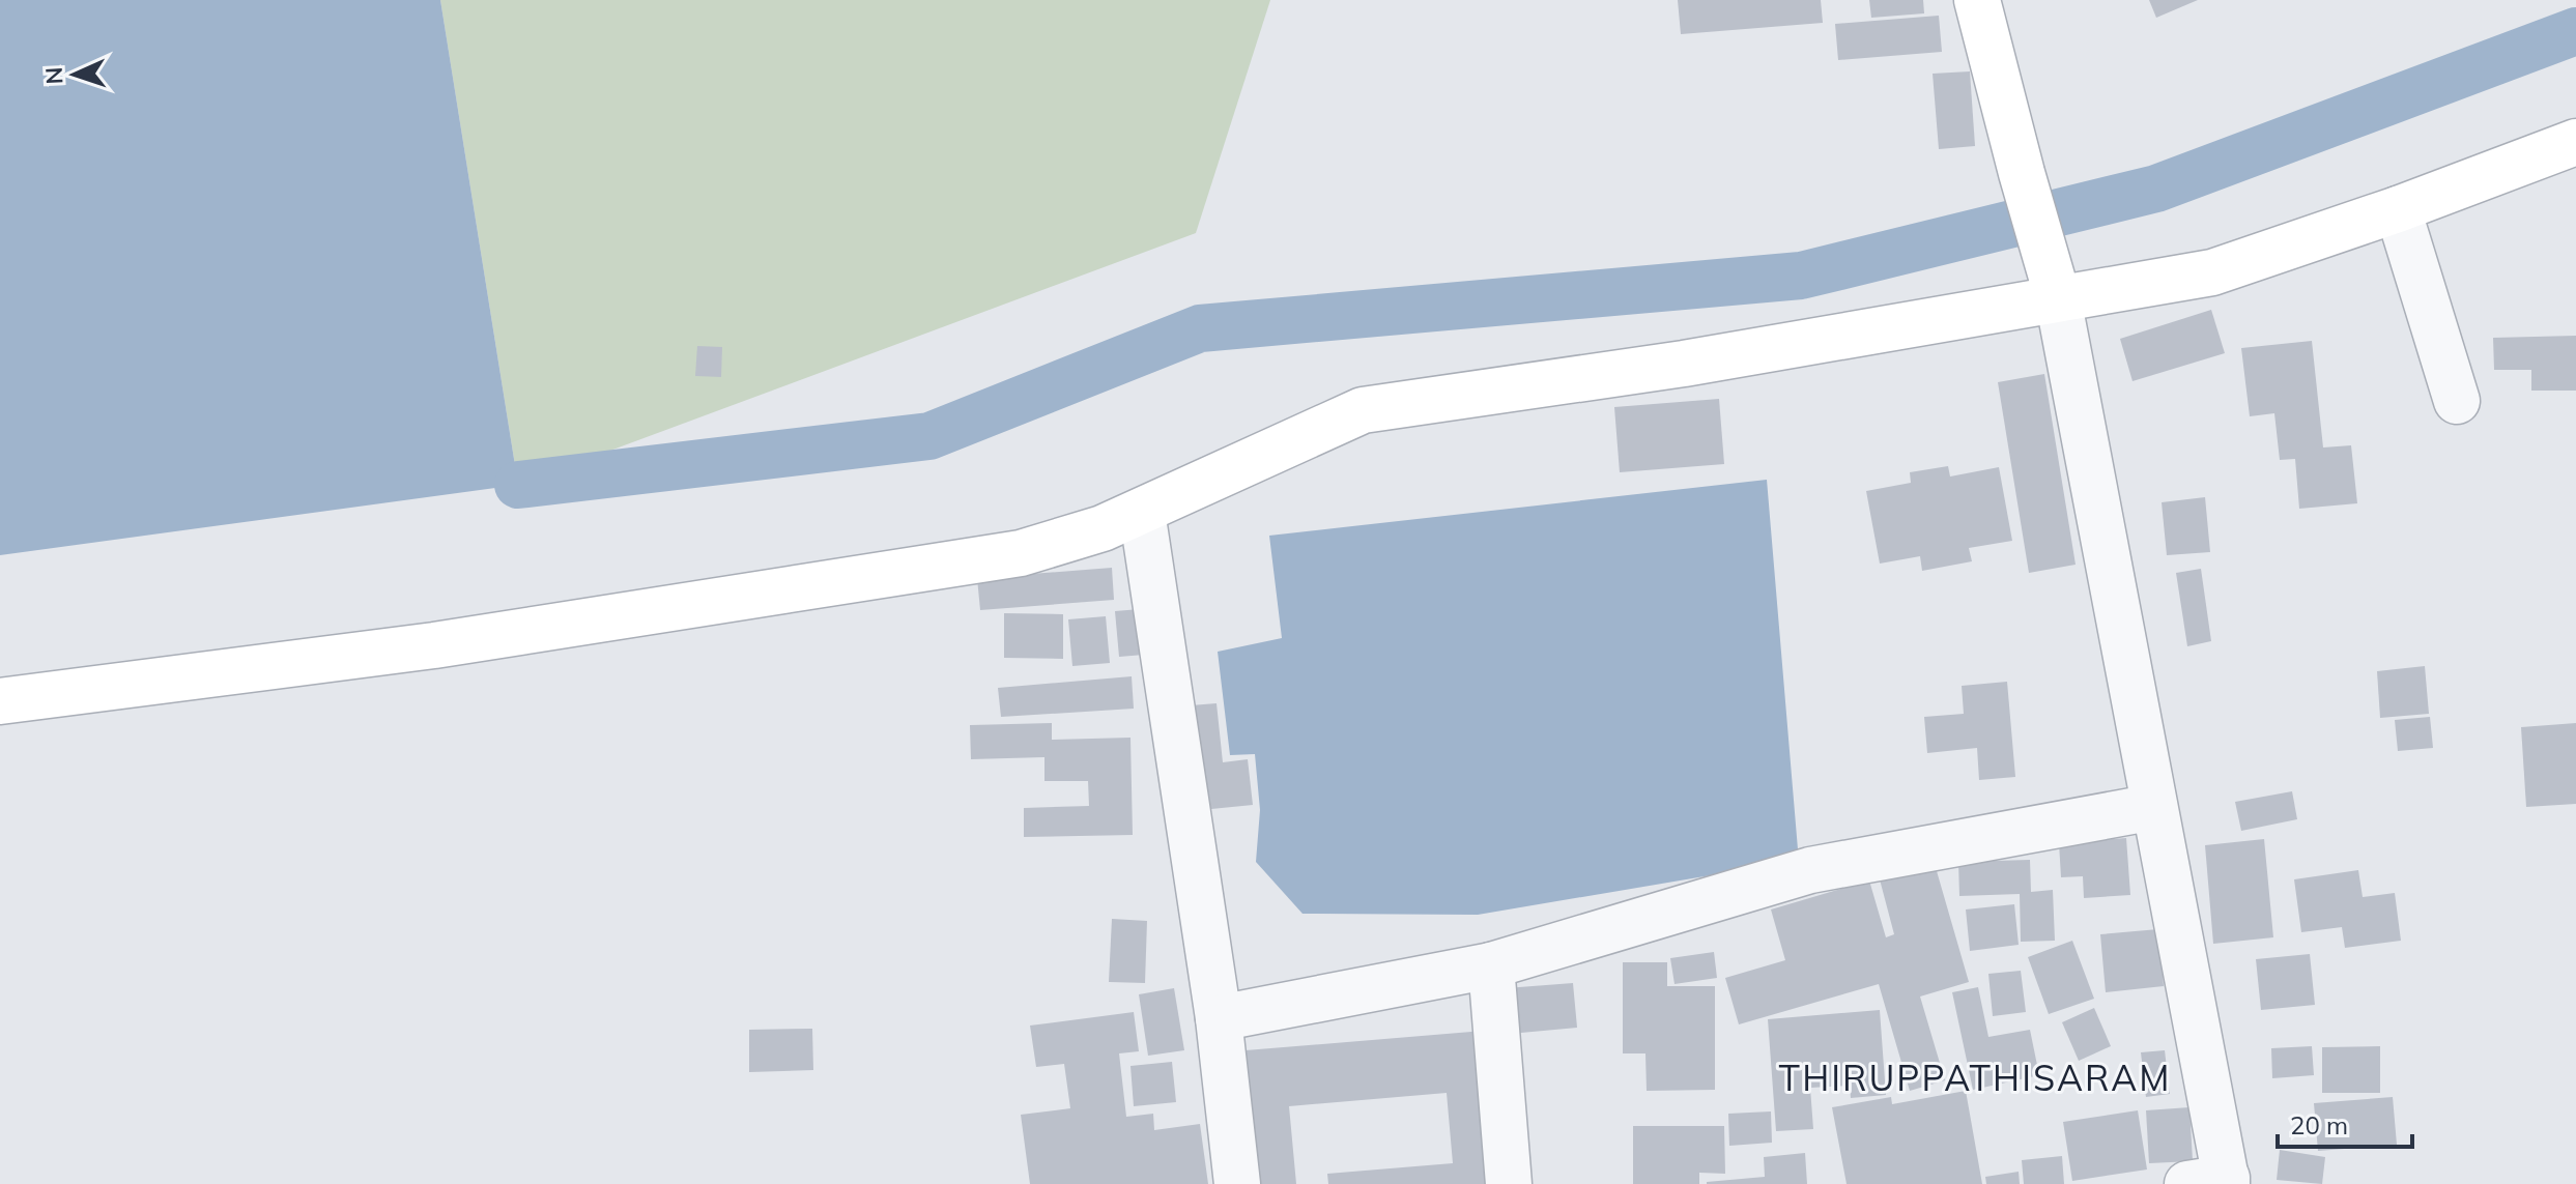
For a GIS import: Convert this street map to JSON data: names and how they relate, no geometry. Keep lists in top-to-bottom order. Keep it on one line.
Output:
{"districts":["THIRUPPATHISARAM"],"scale_bar":"20 m","north":"left"}
